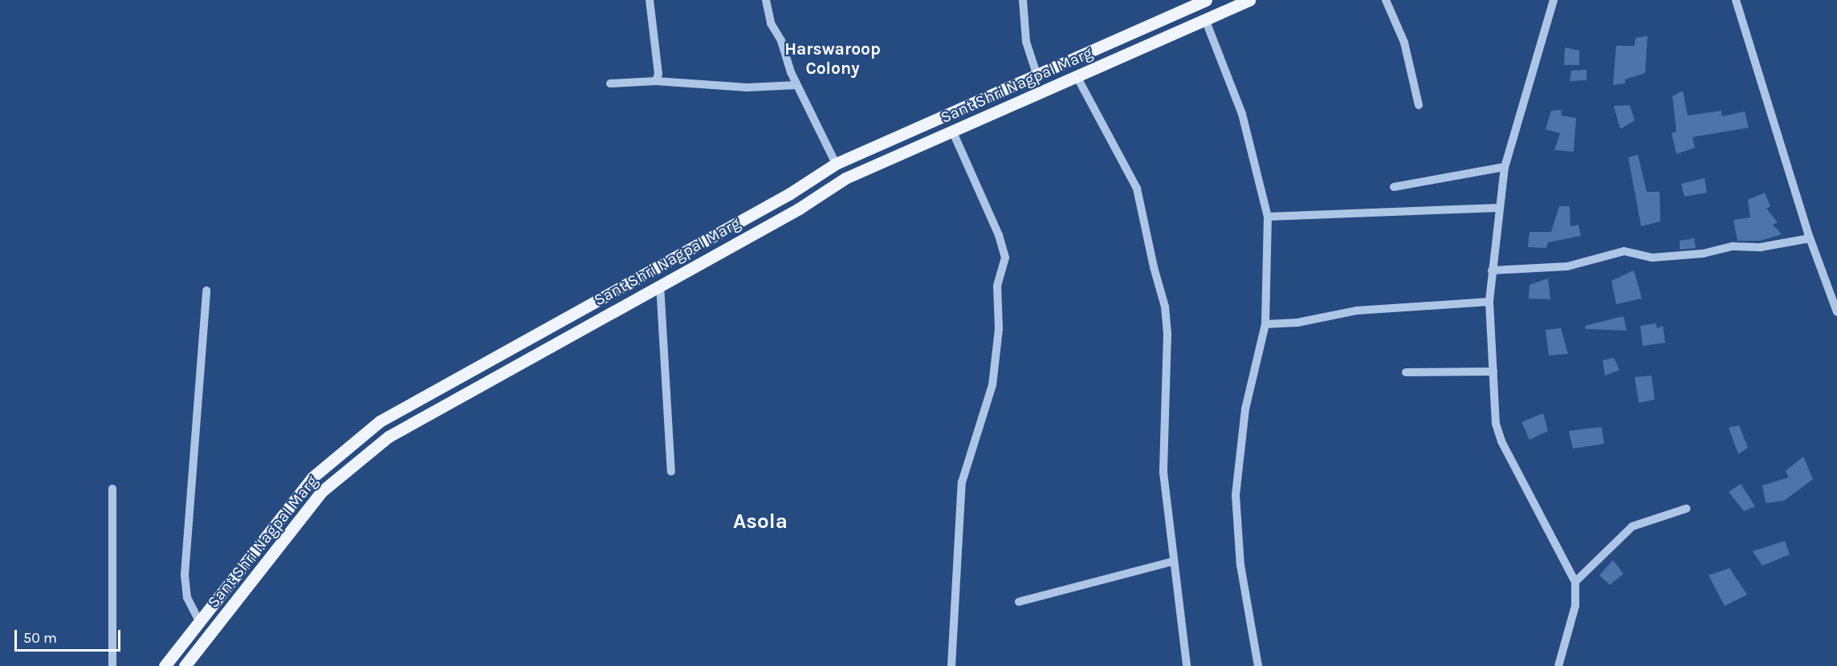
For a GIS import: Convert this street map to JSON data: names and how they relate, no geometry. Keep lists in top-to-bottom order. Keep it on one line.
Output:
{"streets":{"main road":["Sant Shri Nagpal Marg"]},"districts":["Harswaroop Colony","Asola"],"scale_bar":"50 m"}
